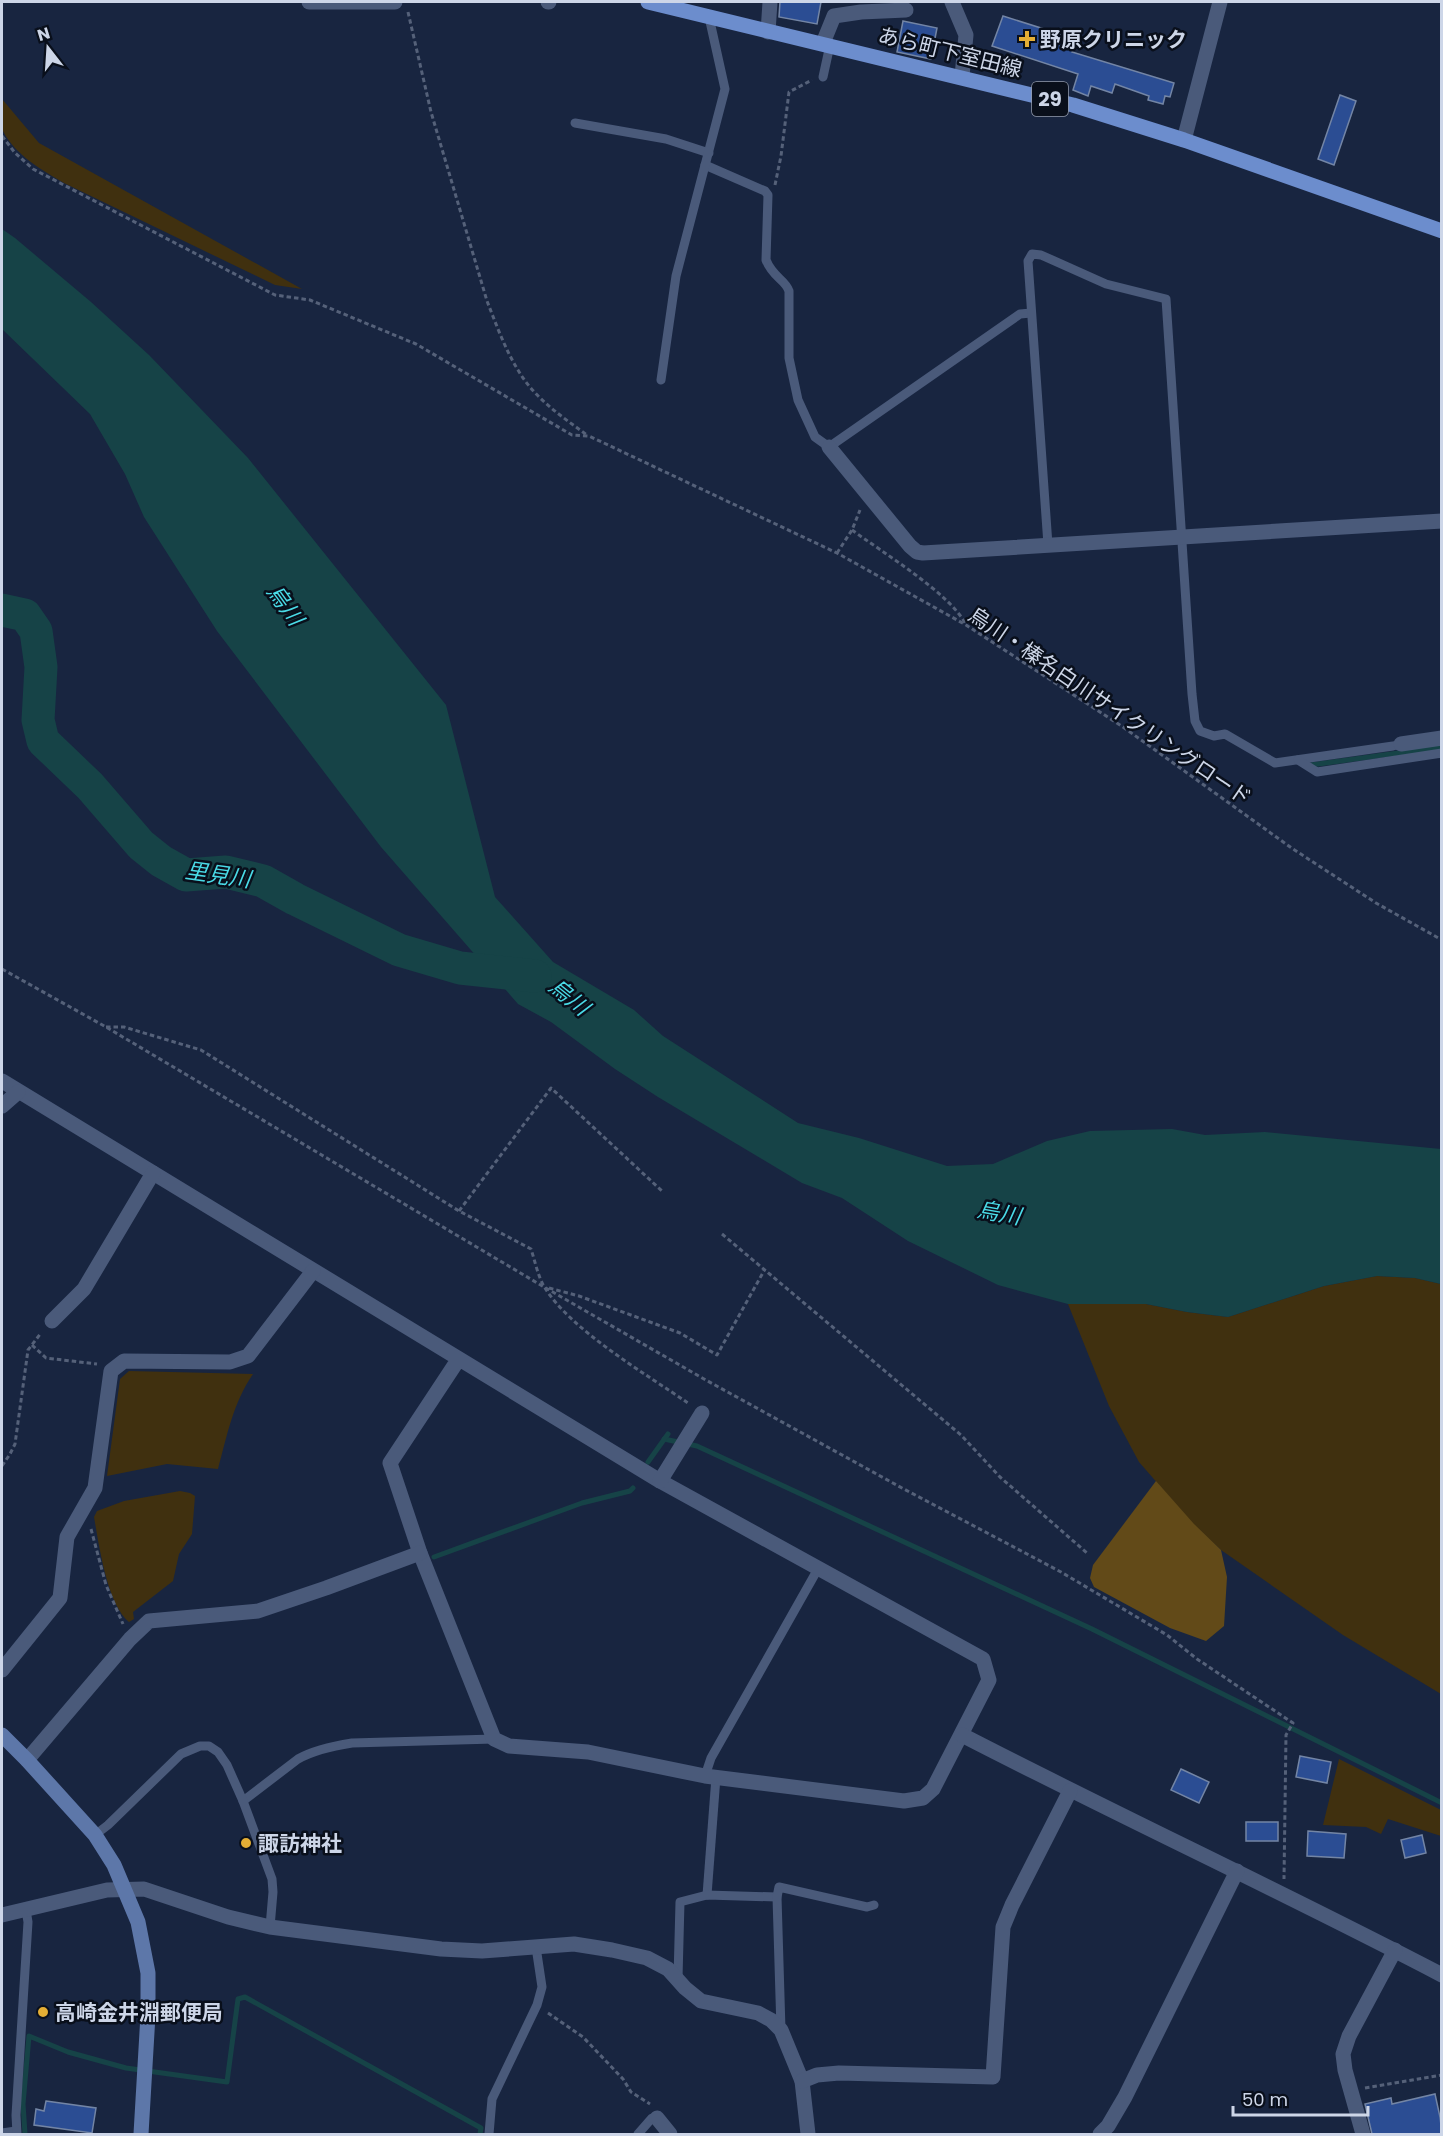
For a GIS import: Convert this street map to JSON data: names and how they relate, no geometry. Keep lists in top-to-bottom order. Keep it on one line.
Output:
{"streets":{"main road":["あら町下室田線","29"],"path":["烏川・榛名白川サイクリングロード"]},"water":["烏川","里見川"],"places":{"health":["野原クリニック"],"other":["諏訪神社","高崎金井淵郵便局"]},"scale_bar":"50 m","north":"top"}
